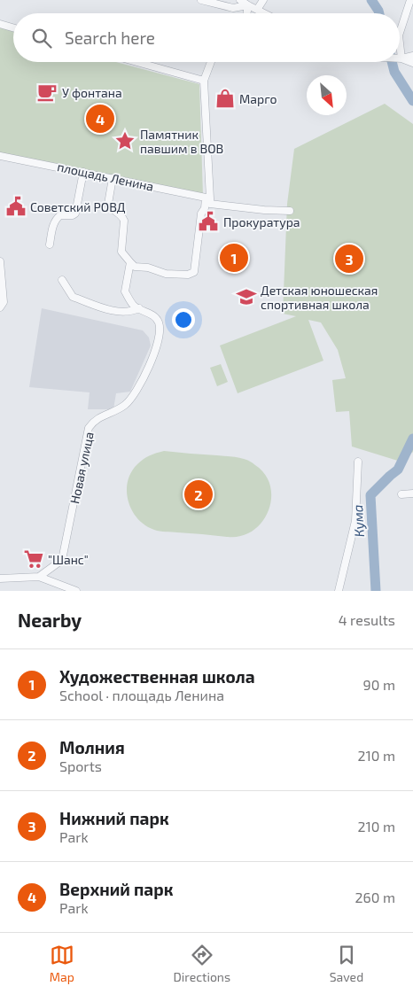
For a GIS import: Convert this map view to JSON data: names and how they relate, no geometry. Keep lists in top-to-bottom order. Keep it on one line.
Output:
{"streets":{"street":["площадь Ленина","Новая улица"]},"water":["Кума"],"places":{"cafe":["У фонтана"],"shop":["Марго"],"place":["Памятник павшим в ВОВ"],"public building":["Советский РОВД","Прокуратура"],"school or university":["Детская юношеская спортивная школа"],"supermarket":["\"Шанс\""]},"north":"bottom right","page":{"search":"Search here","pins":["4","1","3","2"],"heading":["Nearby","4 results"],"list":[{"mark":"1","name":"Художественная школа","note":"School · площадь Ленина","value":"90 m"},{"mark":"2","name":"Молния","note":"Sports","value":"210 m"},{"mark":"3","name":"Нижний парк","note":"Park","value":"210 m"},{"mark":"4","name":"Верхний парк","note":"Park","value":"260 m"}],"nav":["Map","Directions","Saved"]}}
